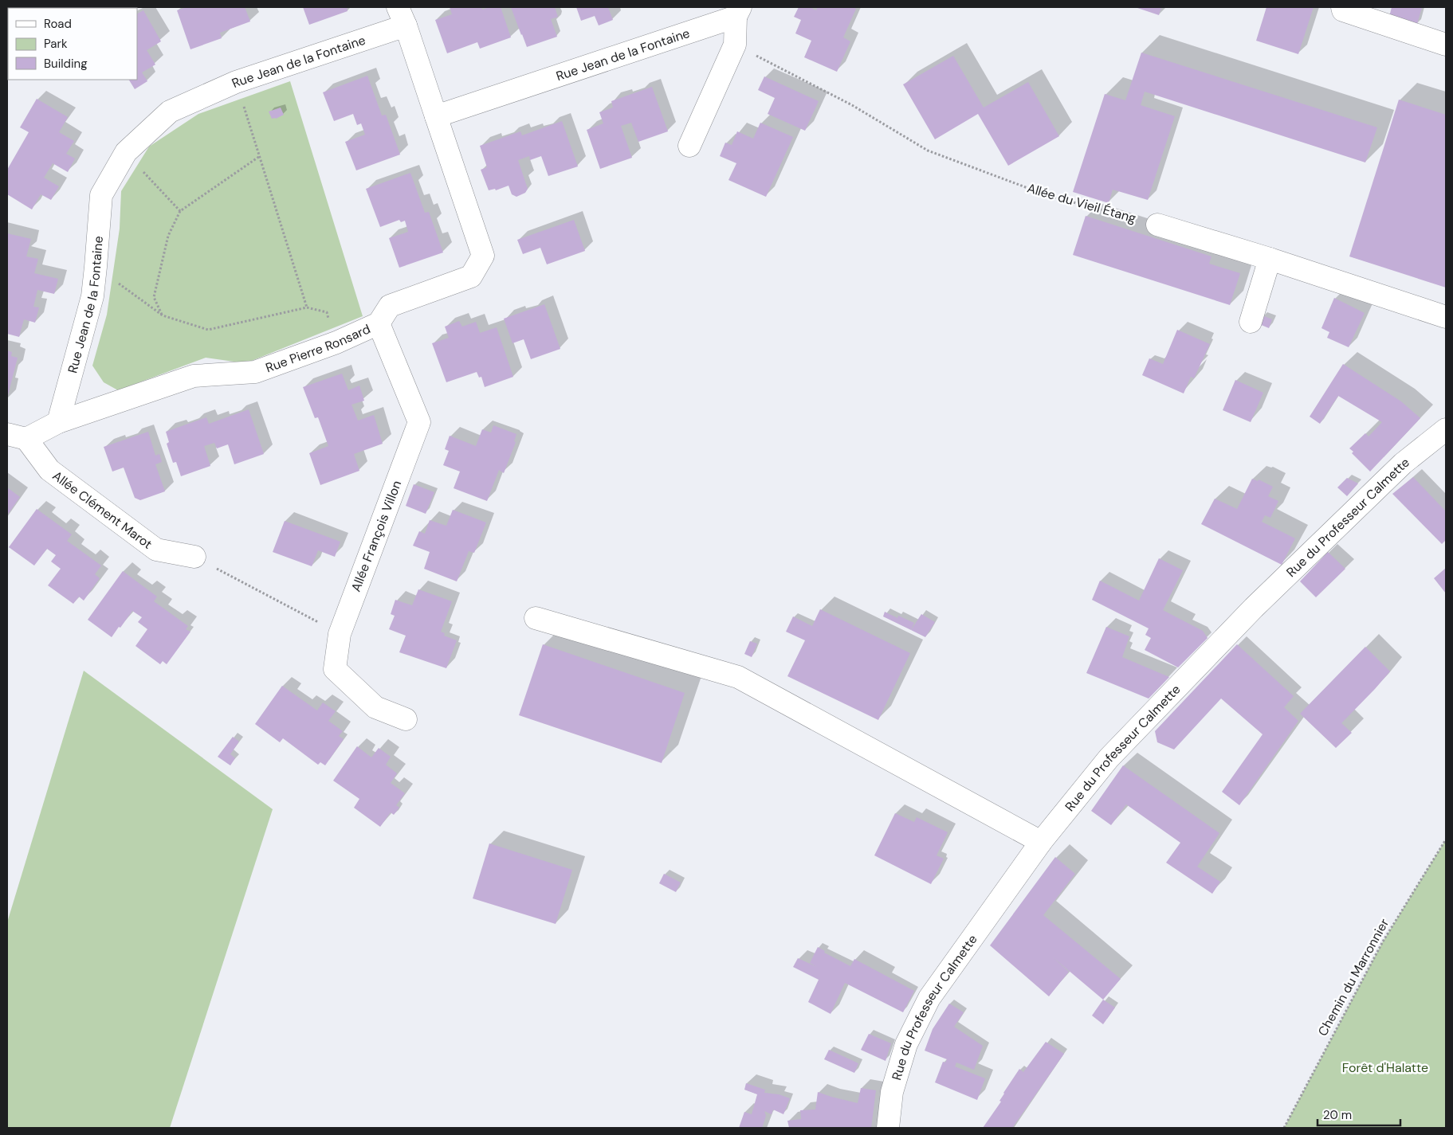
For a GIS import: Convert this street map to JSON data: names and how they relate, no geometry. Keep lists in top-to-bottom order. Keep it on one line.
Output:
{"streets":{"street":["Rue Jean de la Fontaine","Rue Pierre Ronsard","Allée Clément Marot","Rue du Professeur Calmette","Allée François Villon"],"path":["Allée du Vieil Étang","Chemin du Marronnier"]},"crossings":[["Rue Jean de la Fontaine","Rue Pierre Ronsard"],["Rue Pierre Ronsard","Allée François Villon"]],"parks":["Forêt d'Halatte"],"legend":["Road","Park","Building"],"scale_bar":"20 m"}
